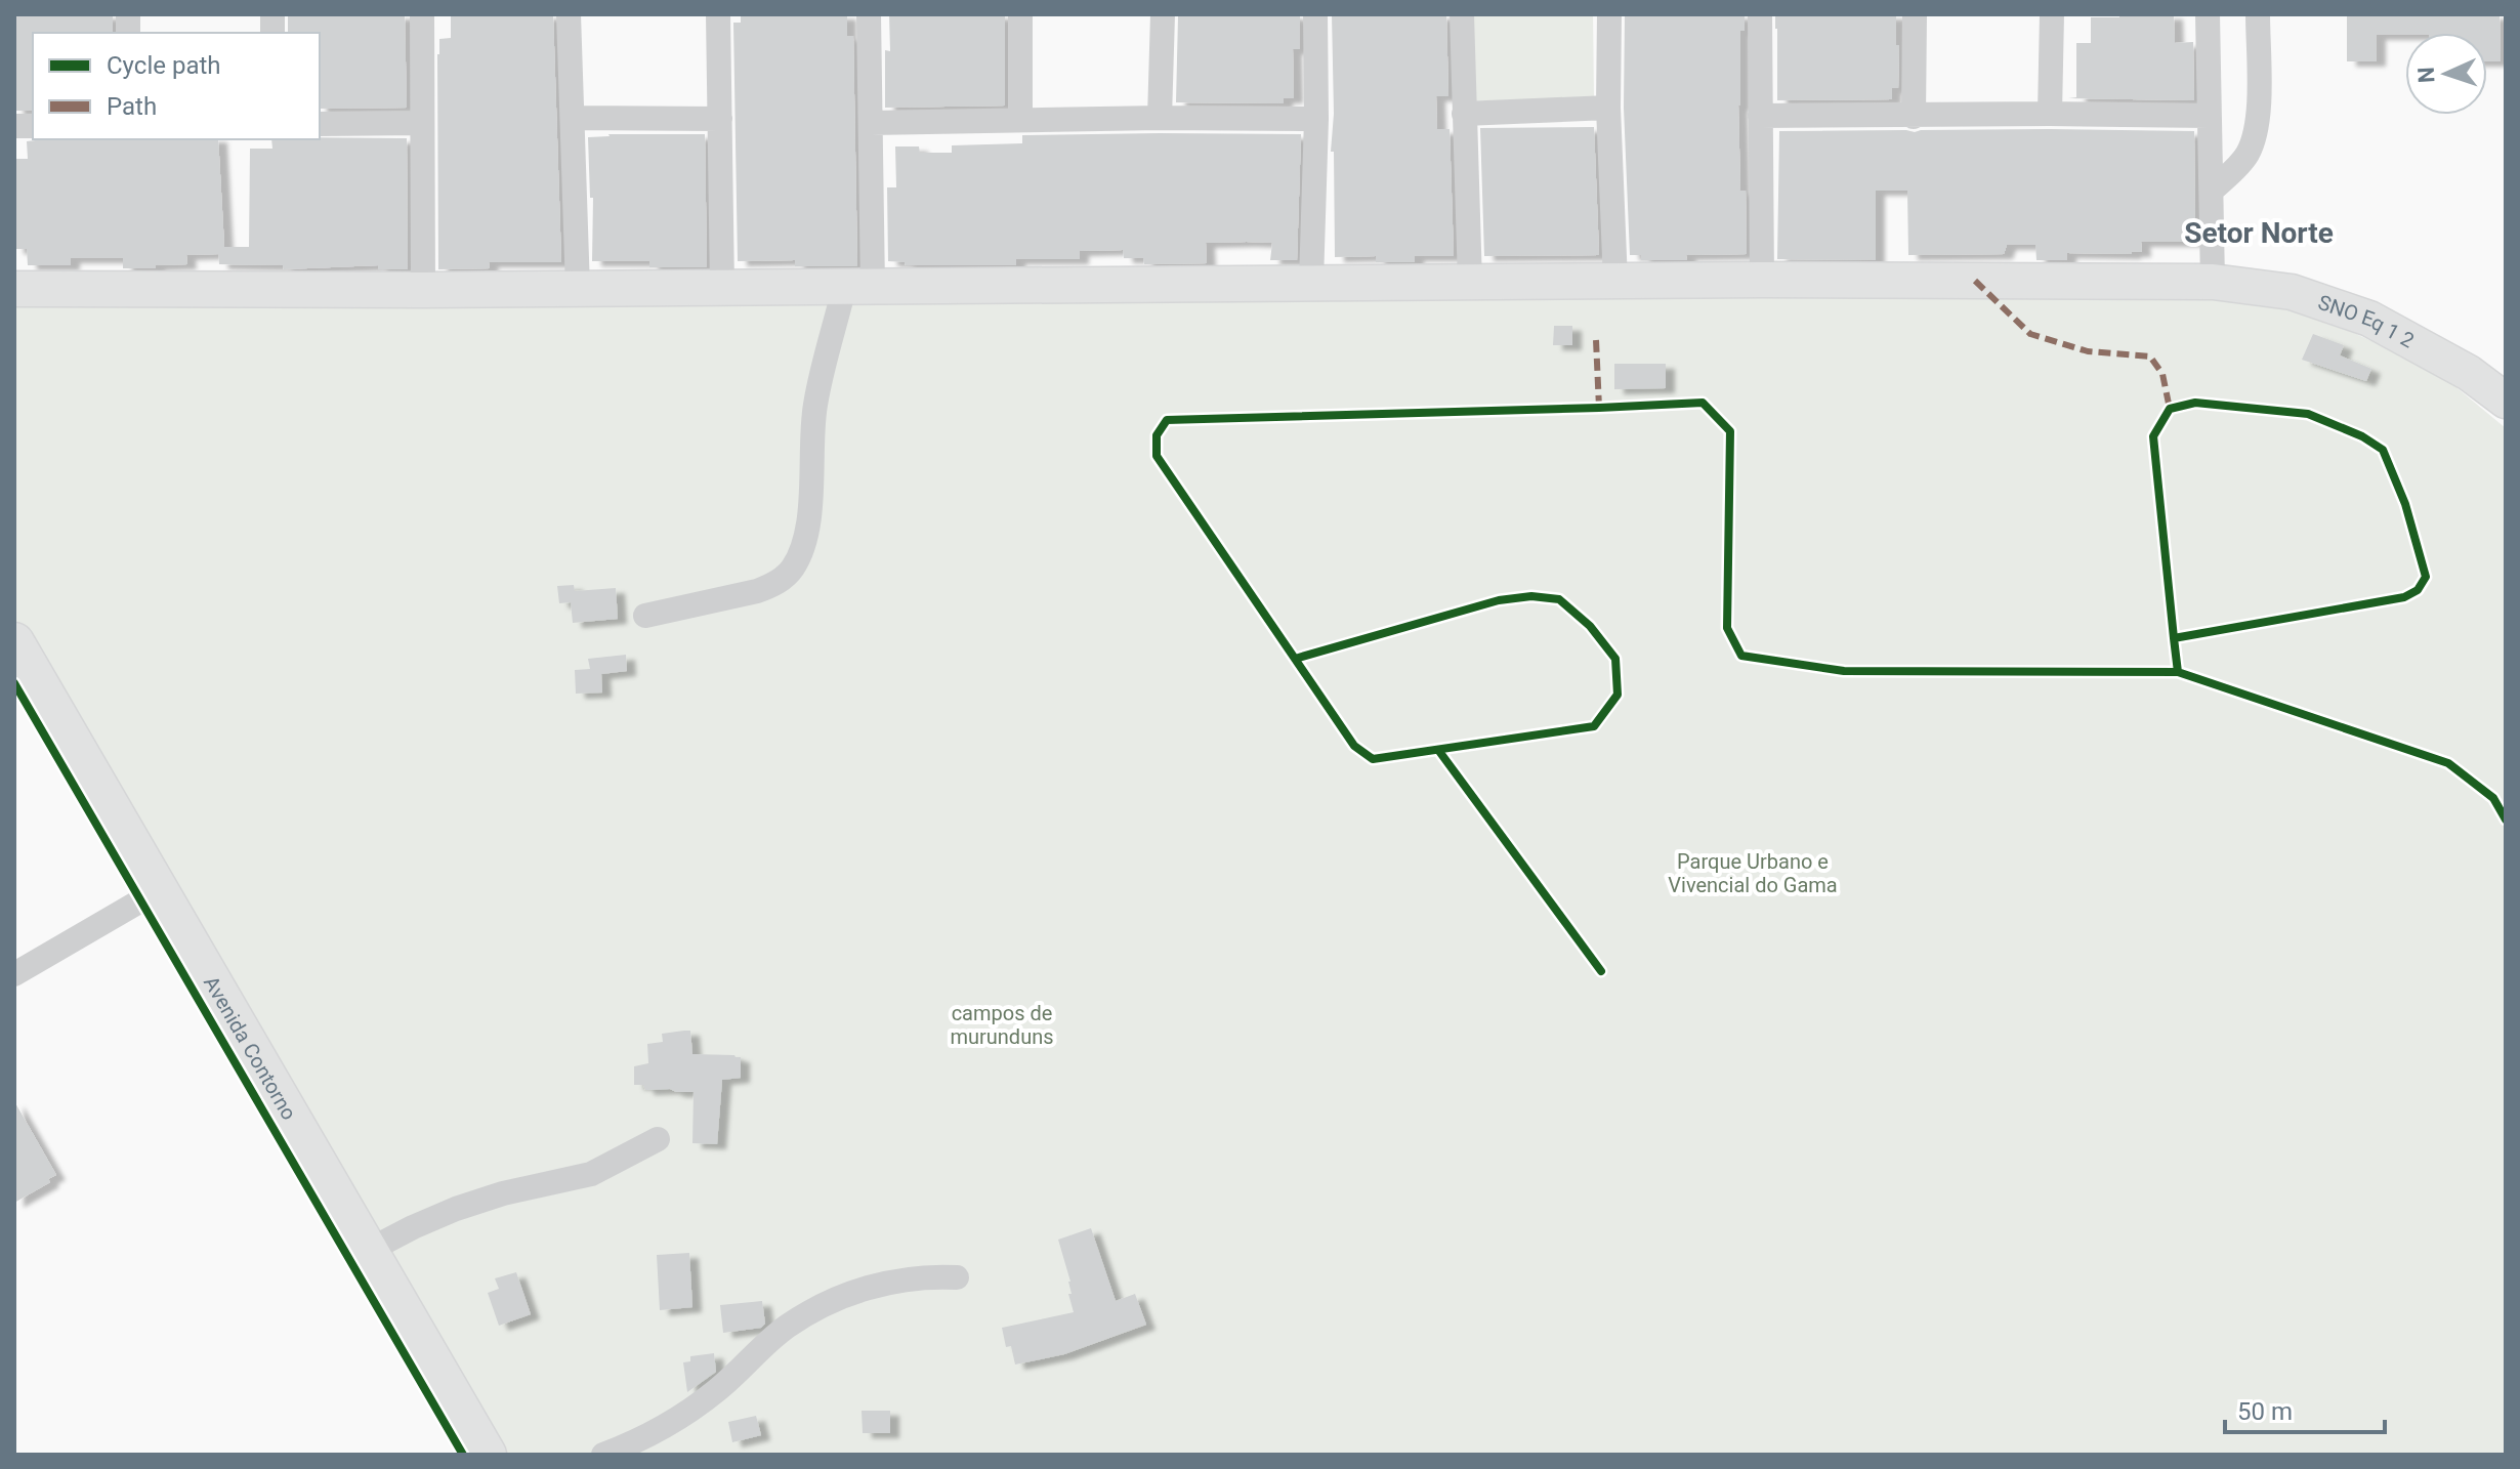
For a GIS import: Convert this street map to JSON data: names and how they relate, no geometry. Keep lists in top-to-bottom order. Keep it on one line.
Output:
{"streets":{"main road":["Avenida Contorno"],"street":["SNO Eq 1 2"]},"districts":["Setor Norte"],"parks":["Parque Urbano e Vivencial do Gama","campos de murunduns"],"legend":["Cycle path","Path"],"scale_bar":"50 m","north":"left"}
